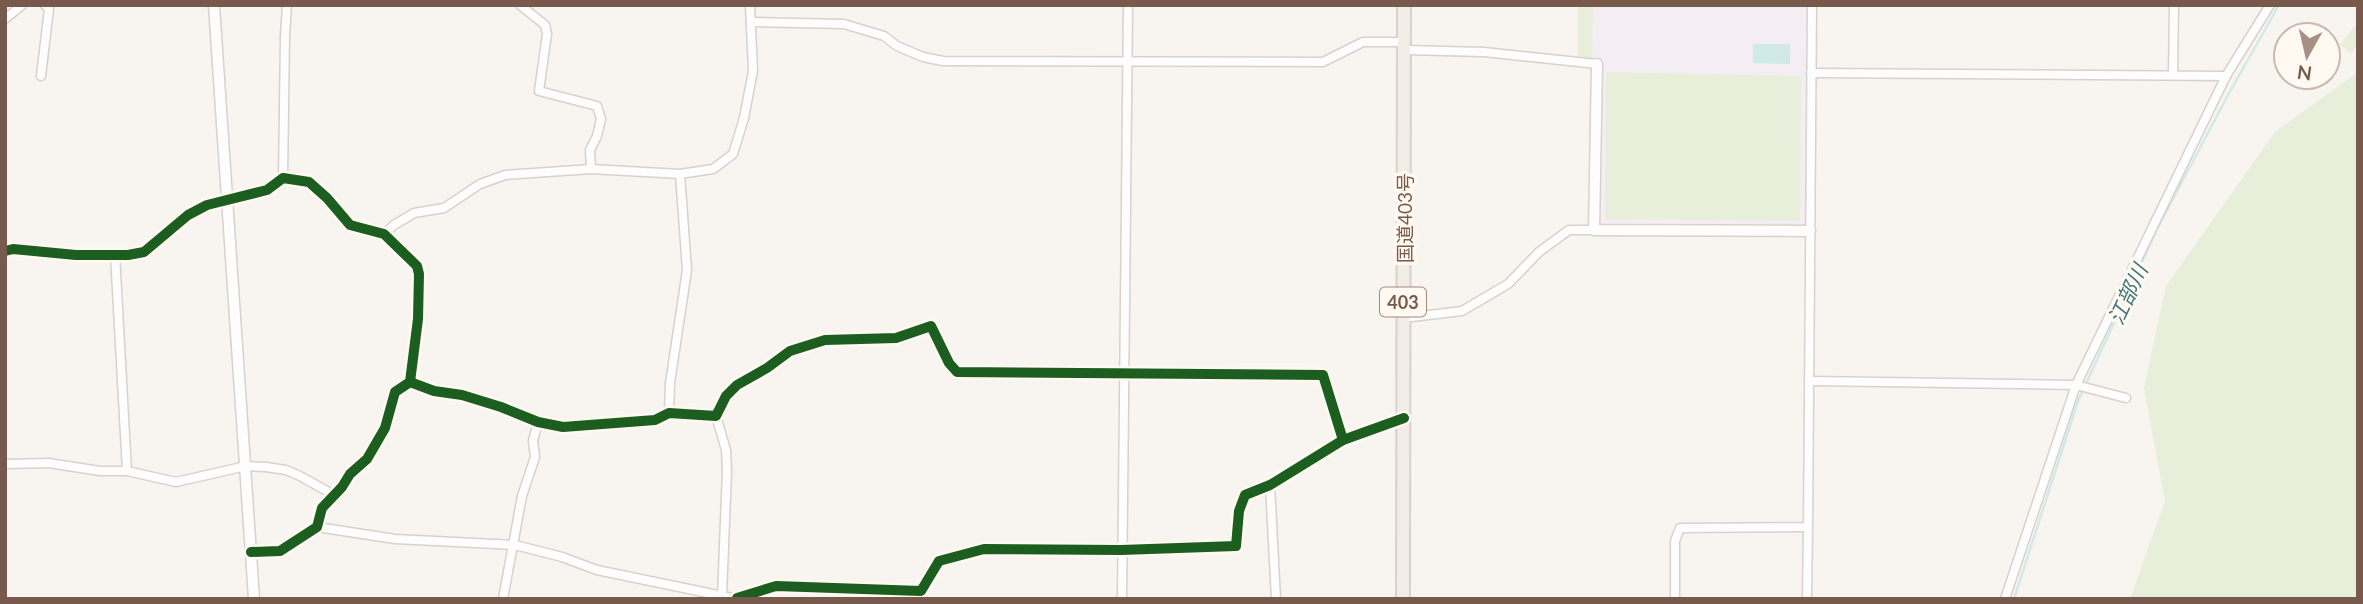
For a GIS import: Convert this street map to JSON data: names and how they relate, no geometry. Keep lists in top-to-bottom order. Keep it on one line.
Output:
{"streets":{"highway":["国道403号","403"]},"water":["江部川"],"north":"bottom"}
